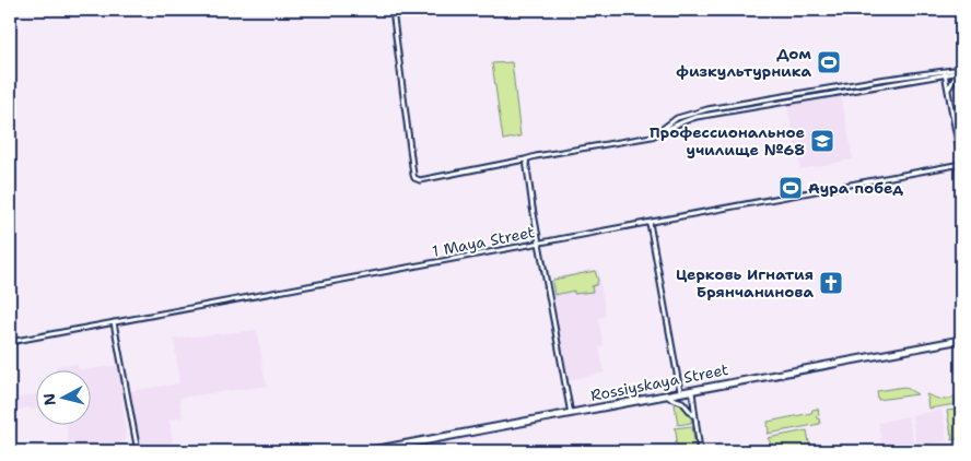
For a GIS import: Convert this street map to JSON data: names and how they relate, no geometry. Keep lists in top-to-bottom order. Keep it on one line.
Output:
{"streets":{"street":["1 Maya Street","Rossiyskaya Street"]},"places":{"sports":["Дом физкультурника","Аура побед"],"school or university":["Профессиональное училище №68"],"church":["Церковь Игнатия Брянчанинова"]},"north":"left"}
